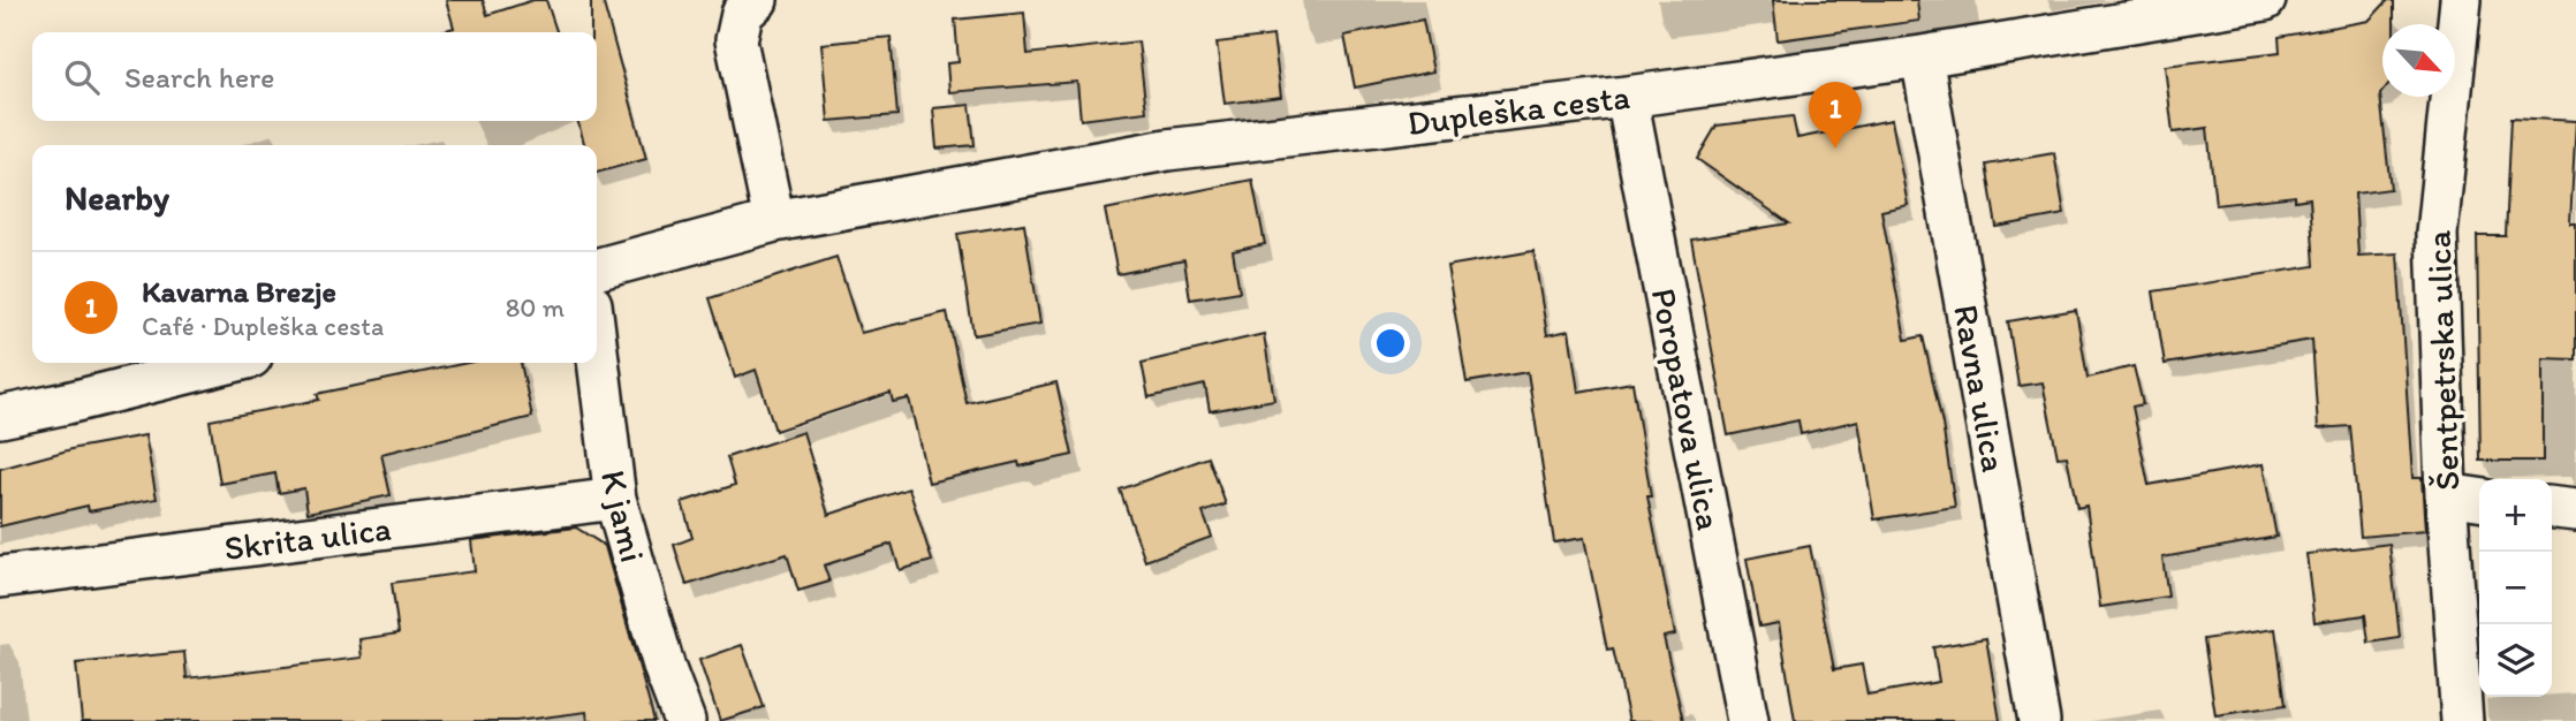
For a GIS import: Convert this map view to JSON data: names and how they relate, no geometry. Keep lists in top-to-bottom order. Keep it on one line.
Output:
{"streets":{"street":["Dupleška cesta","Šentpetrska ulica","Ravna ulica","Poropatova ulica","K jami","Skrita ulica"]},"crossings":[["Dupleška cesta","Ravna ulica"],["Dupleška cesta","Poropatova ulica"],["K jami","Skrita ulica"]],"north":"bottom right","page":{"search":"Search here","pins":"1","heading":"Nearby","list":[{"mark":"1","name":"Kavarna Brezje","note":"Café · Dupleška cesta","value":"80 m"}],"map_buttons":["+","−"]}}
